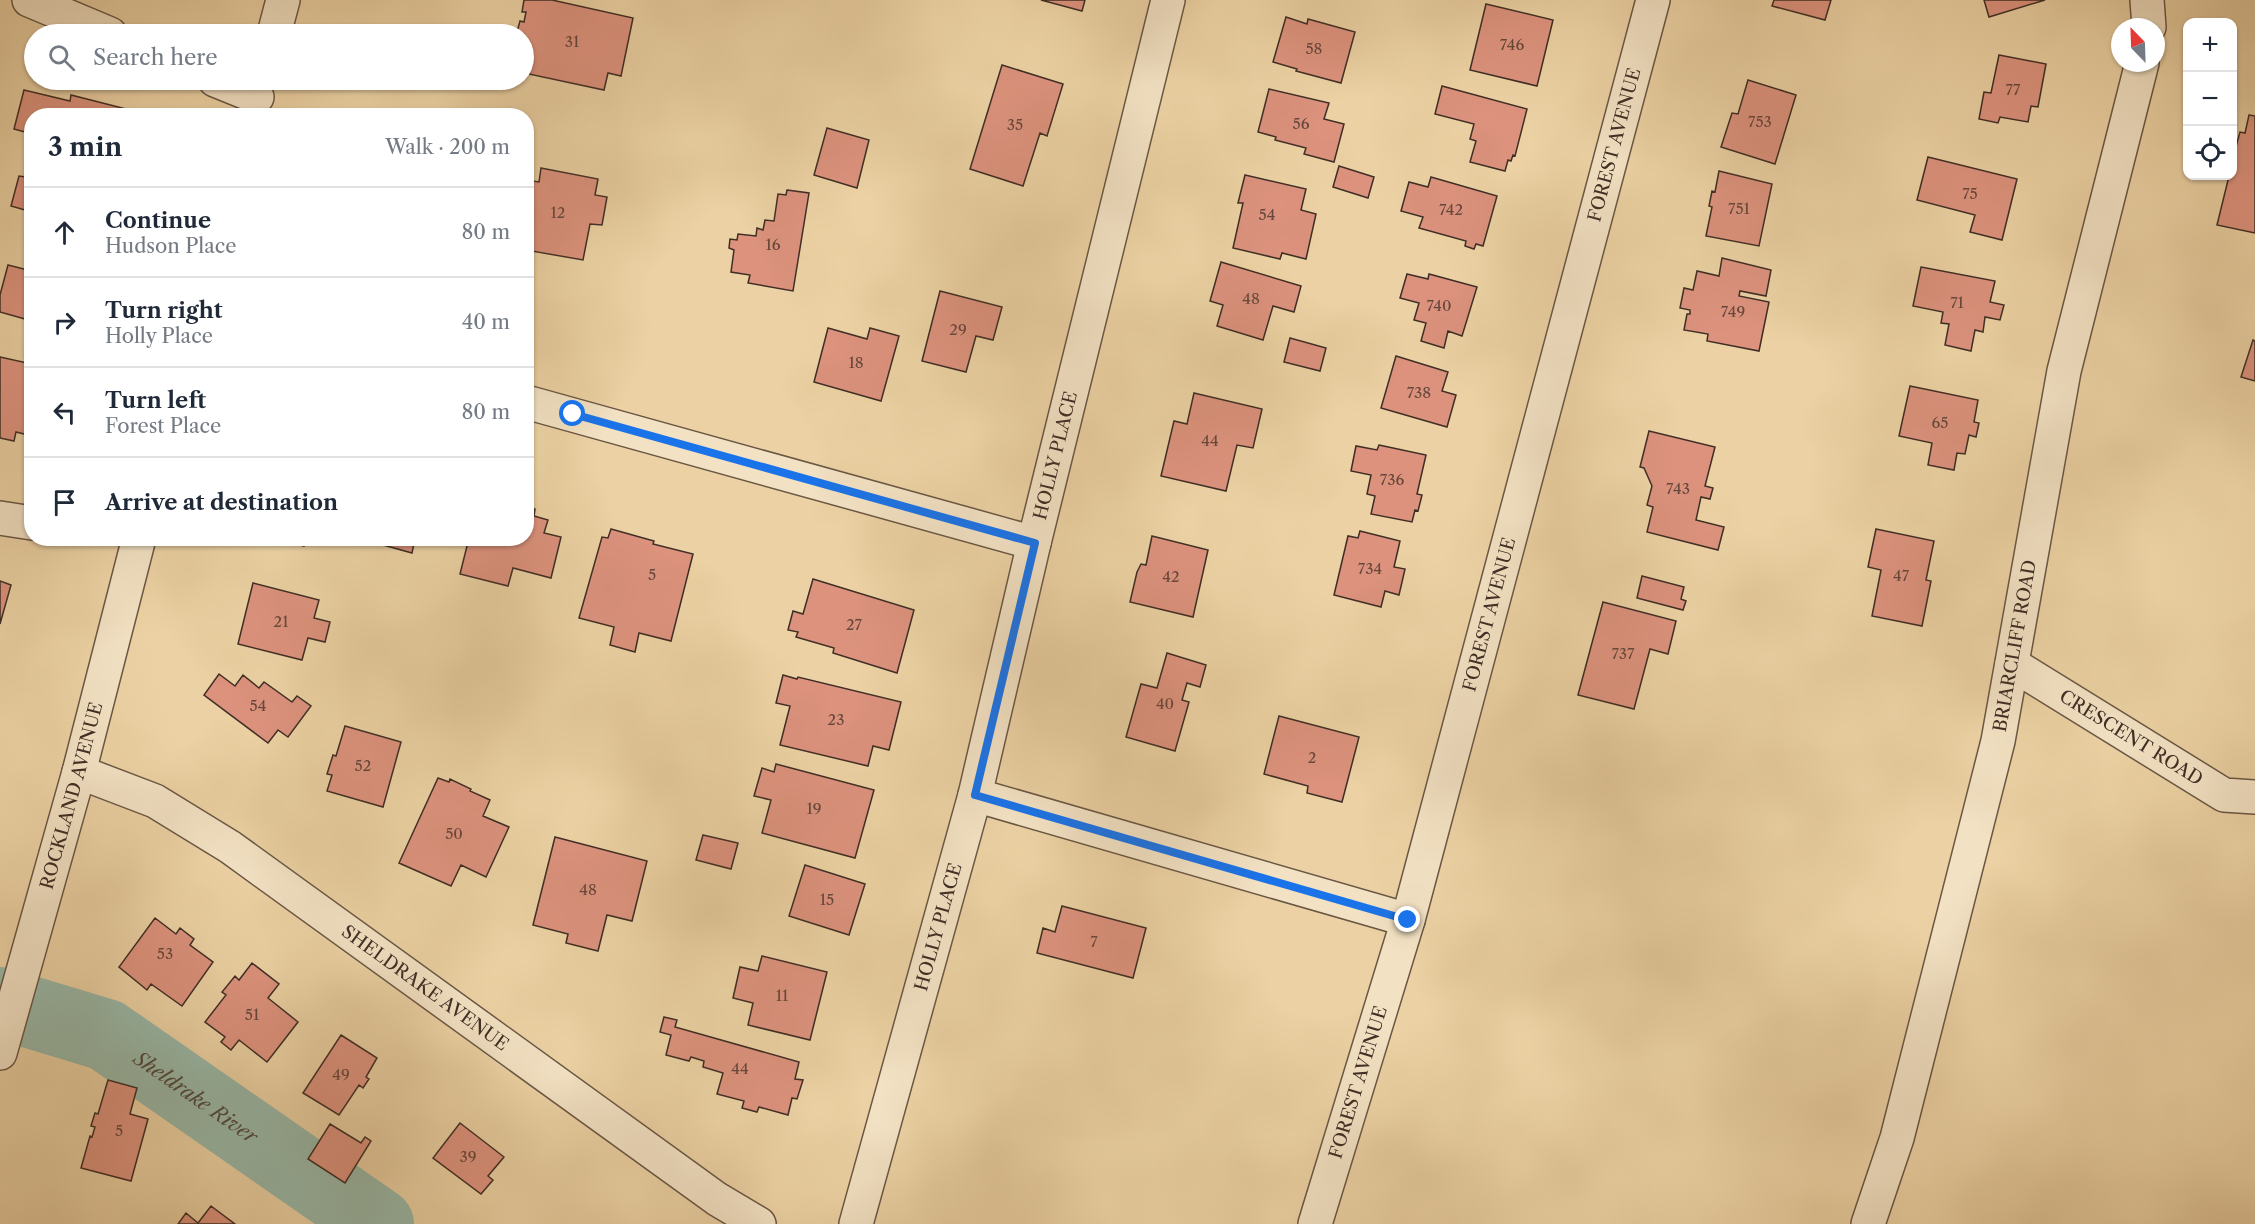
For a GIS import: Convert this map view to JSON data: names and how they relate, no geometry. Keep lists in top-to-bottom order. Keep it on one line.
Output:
{"streets":{"street":["FOREST AVENUE","HOLLY PLACE","BRIARCLIFF ROAD","CRESCENT ROAD","ROCKLAND AVENUE","SHELDRAKE AVENUE"]},"crossings":[["BRIARCLIFF ROAD","CRESCENT ROAD"],["ROCKLAND AVENUE","SHELDRAKE AVENUE"]],"water":["Sheldrake River"],"house_numbers":["31","746","58","77","753","56","35","75","751","742","12","54","16","48","71","740","749","29","18","738","65","44","736","743","734","5","47","42","21","27","737","40","54","23","2","52","19","50","48","15","7","53","11","51","44","49","5","39"],"north":"top left","page":{"map_buttons":["+","−"],"search":"Search here","heading":["3 min","Walk · 200 m"],"list":[["Continue","Hudson Place","80 m"],["Turn right","Holly Place","40 m"],["Turn left","Forest Place","80 m"],"Arrive at destination"]}}
